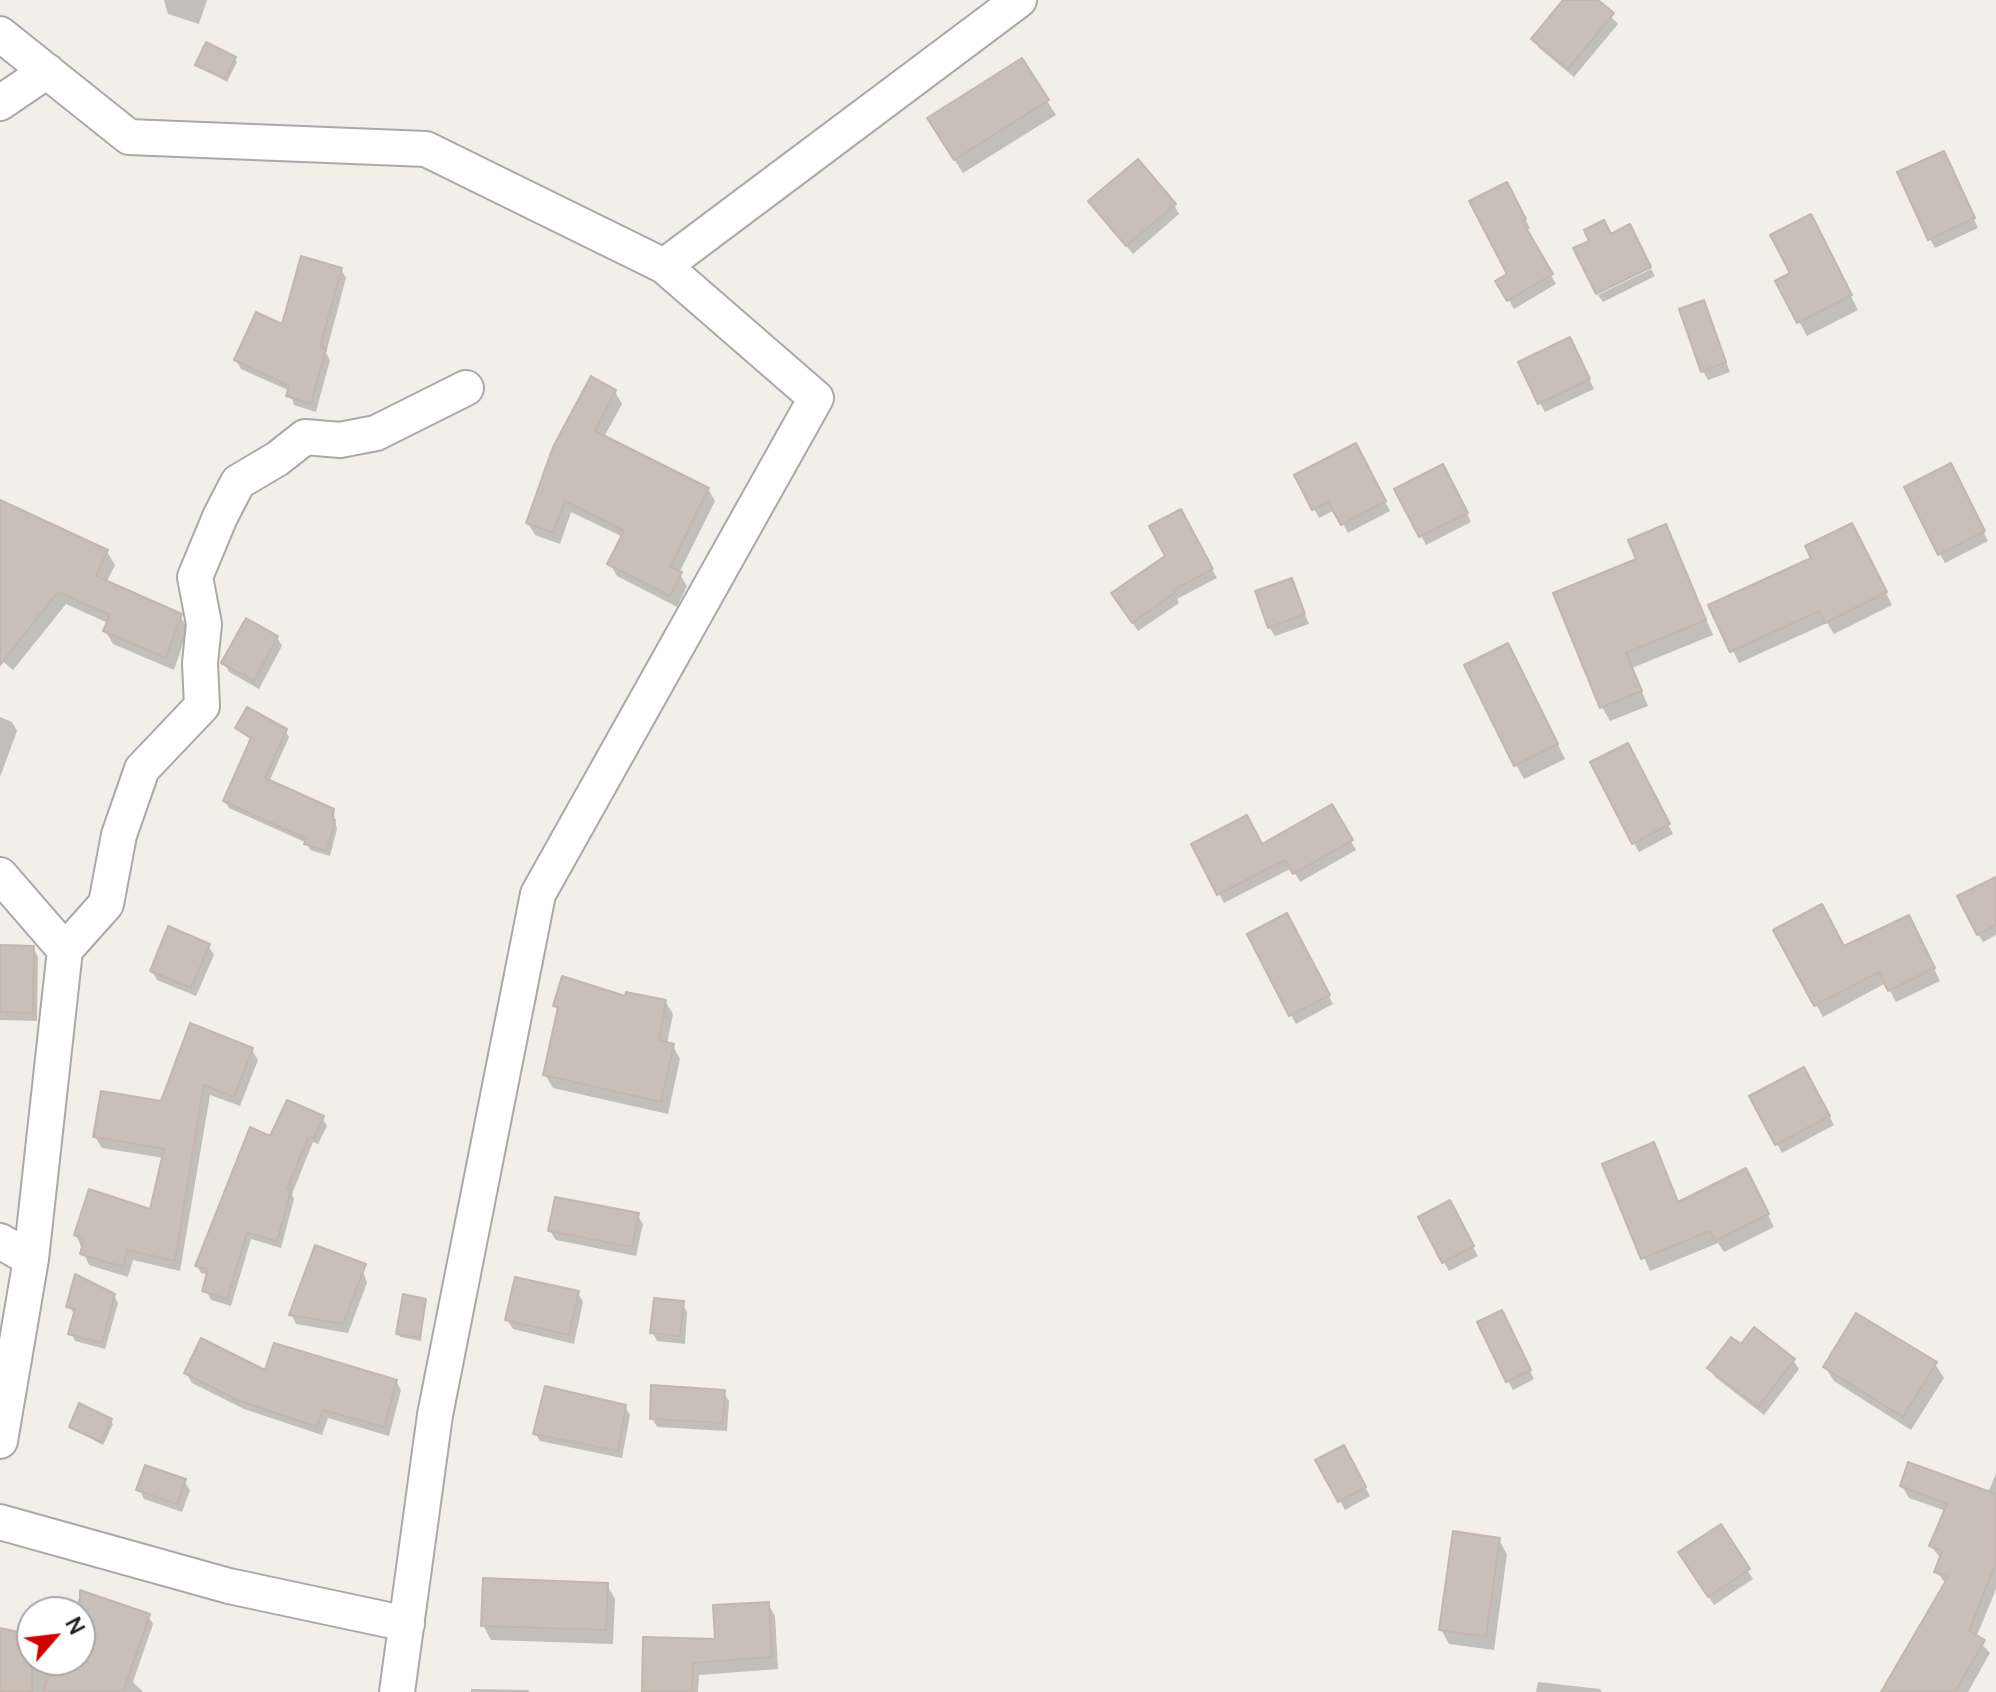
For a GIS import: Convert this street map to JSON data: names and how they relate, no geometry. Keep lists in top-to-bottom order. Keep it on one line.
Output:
{"north":"top right"}
